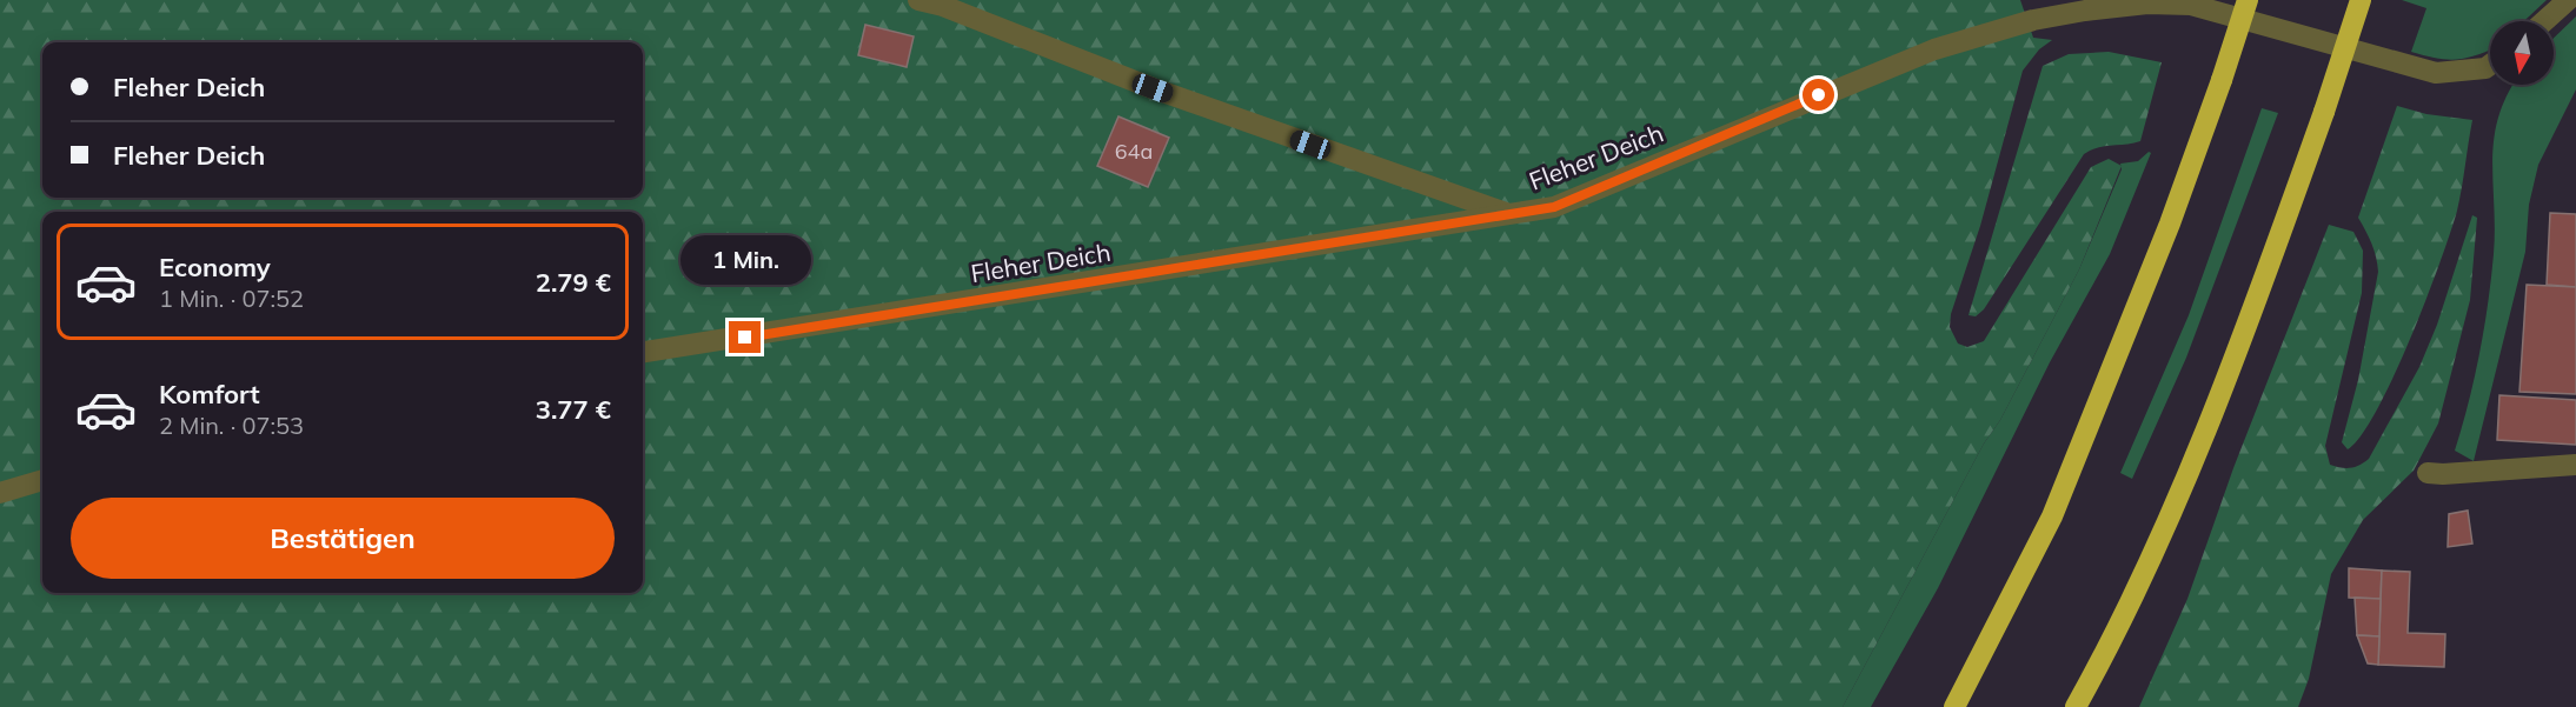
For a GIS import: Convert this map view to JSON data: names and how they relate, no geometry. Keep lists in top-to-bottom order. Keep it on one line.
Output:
{"streets":{"street":["Fleher Deich"]},"house_numbers":["64a"],"north":"bottom","page":{"banner":["Fleher Deich","Fleher Deich"],"list":[{"name":"Economy","note":"1 Min. · 07:52","value":"2.79 €"},{"name":"Komfort","note":"2 Min. · 07:53","value":"3.77 €"}],"bubble":"1 Min.","buttons":"Bestätigen"}}
